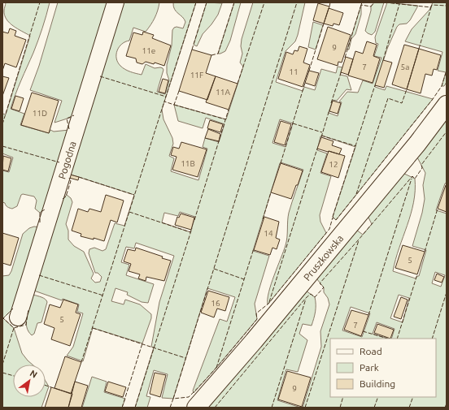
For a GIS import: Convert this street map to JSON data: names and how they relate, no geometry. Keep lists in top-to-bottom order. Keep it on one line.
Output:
{"streets":{"street":["Pogodna","Pruszkowska"]},"house_numbers":["9","11e","7","5a","11","11F","11A","11D","11B","12","14","5","16","5","7","9"],"legend":["Road","Park","Building"],"north":"top right"}
